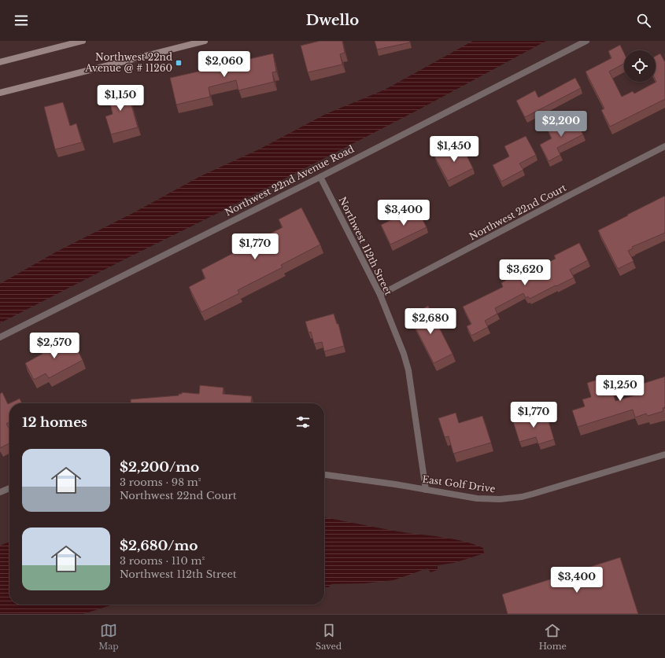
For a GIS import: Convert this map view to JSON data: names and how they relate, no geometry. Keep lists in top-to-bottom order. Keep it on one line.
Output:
{"streets":{"street":["Northwest 22nd Avenue Road","Northwest 22nd Court","Northwest 112th Street","East Golf Drive"]},"crossings":[["Northwest 22nd Avenue Road","Northwest 112th Street"],["Northwest 22nd Court","Northwest 112th Street"],["Northwest 112th Street","East Golf Drive"]],"places":{"transit":["Northwest 22nd Avenue @ # 11260"]},"page":{"header":"Dwello","price":["$2,060","$1,150","$2,200","$1,450","$3,400","$1,770","$3,620","$2,680","$2,570","$1,250","$1,770","$3,400"],"heading":"12 homes","list":[{"name":"$2,200/mo","note":"3 rooms · 98 m² · Northwest 22nd Court"},{"name":"$2,680/mo","note":"3 rooms · 110 m² · Northwest 112th Street"}],"tabs":["Map","Saved","Home"]}}
